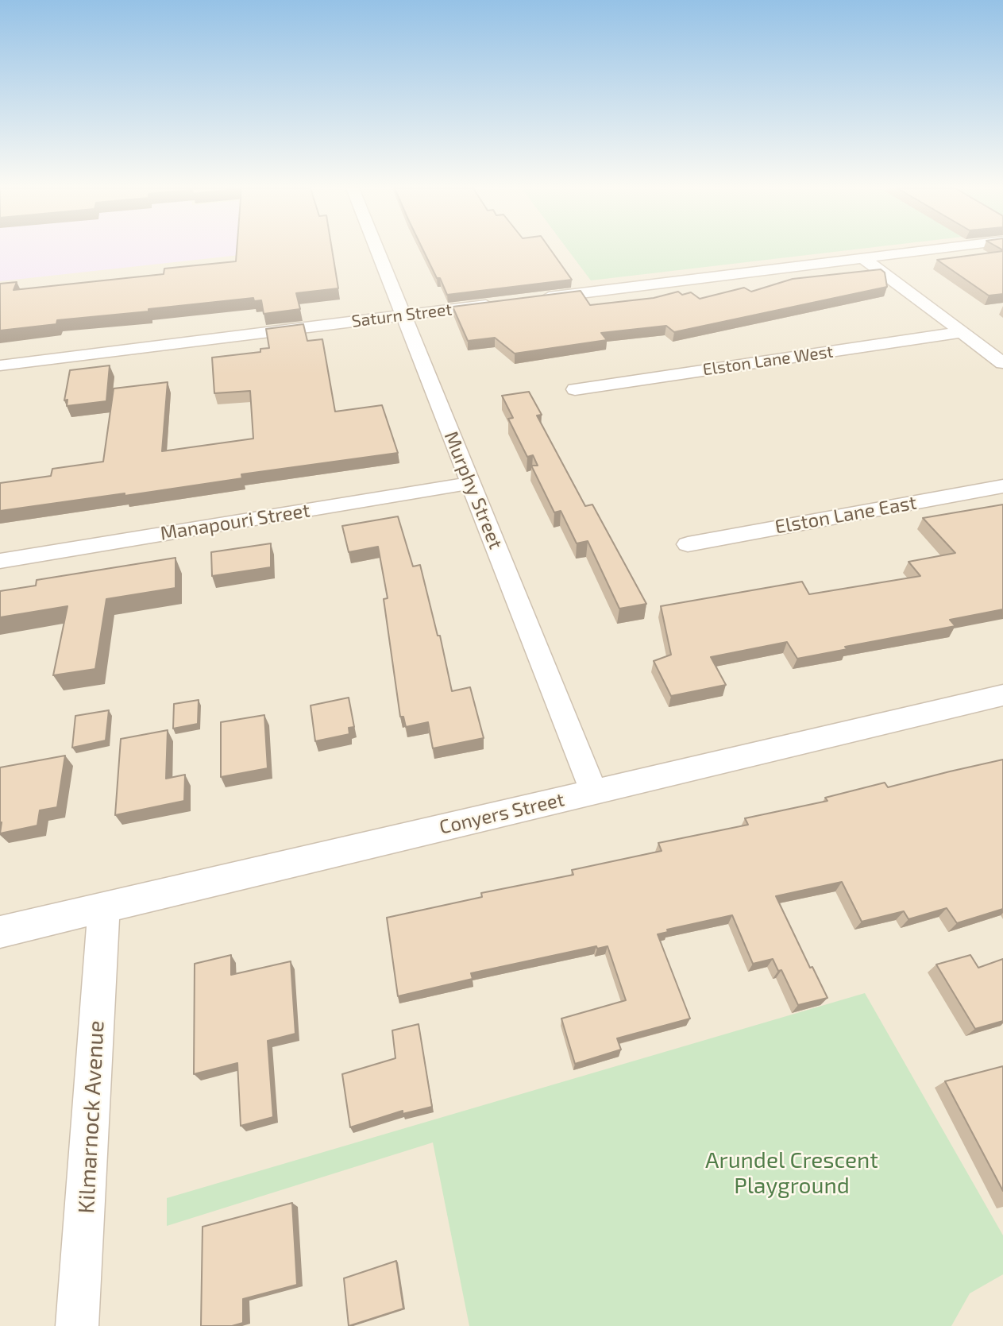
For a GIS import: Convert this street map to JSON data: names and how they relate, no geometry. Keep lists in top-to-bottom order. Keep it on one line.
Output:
{"streets":{"street":["Saturn Street","Elston Lane West","Murphy Street","Elston Lane East","Manapouri Street","Conyers Street","Kilmarnock Avenue"]},"crossings":[["Saturn Street","Murphy Street"],["Murphy Street","Manapouri Street"],["Murphy Street","Conyers Street"],["Conyers Street","Kilmarnock Avenue"]],"parks":["Arundel Crescent Playground"]}
